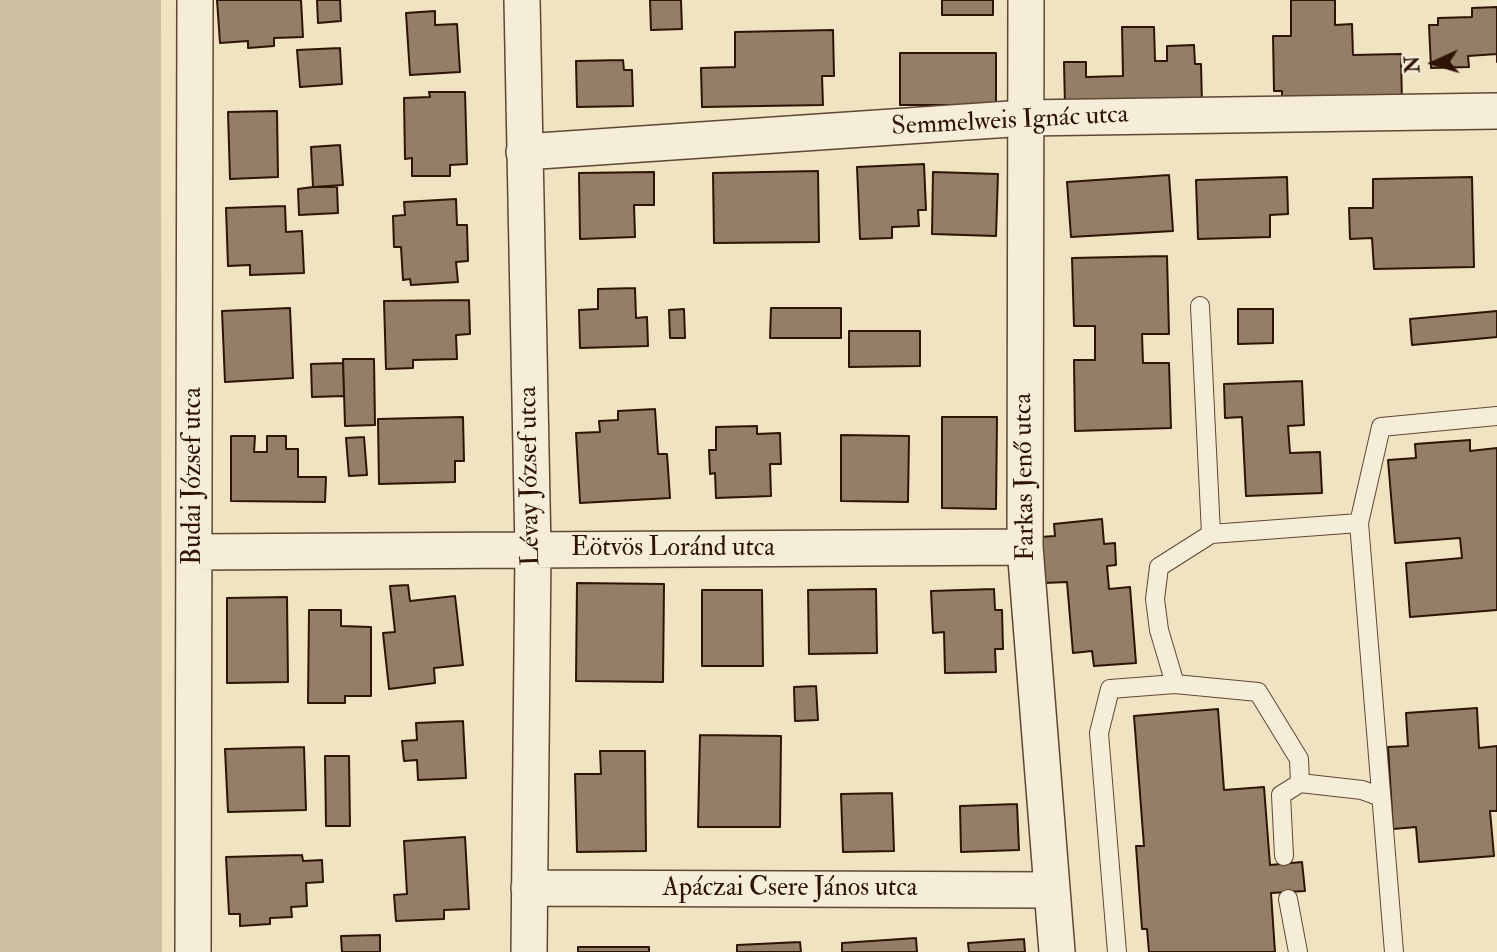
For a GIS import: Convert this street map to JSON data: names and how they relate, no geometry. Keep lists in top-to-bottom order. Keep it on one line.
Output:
{"streets":{"street":["Semmelweis Ignác utca","Budai József utca","Lévay József utca","Farkas Jenő utca","Eötvös Loránd utca","Apáczai Csere János utca"]},"crossings":[["Semmelweis Ignác utca","Lévay József utca"],["Semmelweis Ignác utca","Farkas Jenő utca"],["Budai József utca","Eötvös Loránd utca"],["Lévay József utca","Eötvös Loránd utca"],["Lévay József utca","Apáczai Csere János utca"],["Farkas Jenő utca","Eötvös Loránd utca"],["Farkas Jenő utca","Apáczai Csere János utca"]],"north":"left"}
